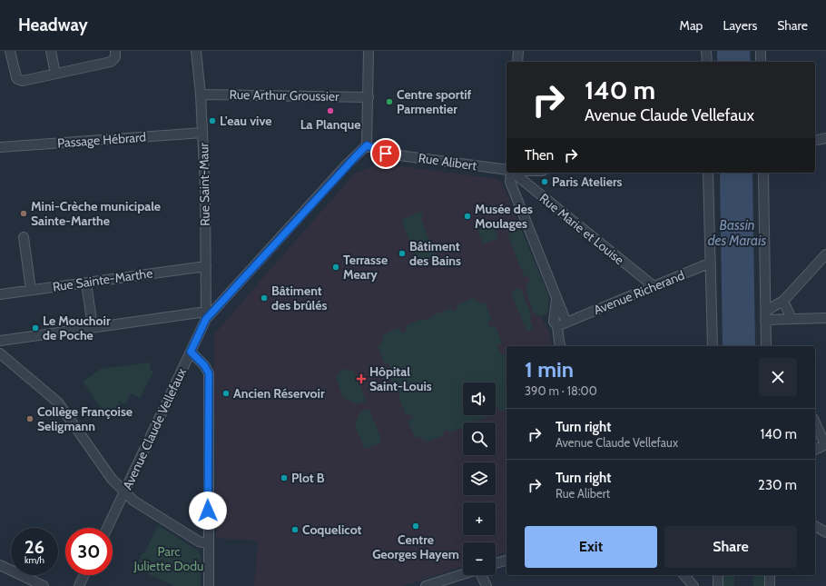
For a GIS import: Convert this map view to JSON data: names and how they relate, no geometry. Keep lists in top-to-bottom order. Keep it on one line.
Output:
{"streets":{"street":["Rue Arthur Groussier","Passage Hébrard","Rue Alibert","Rue Saint-Maur","Rue Marie et Louise","Rue Sainte-Marthe","Avenue Richerand","Avenue Claude Vellefaux"]},"crossings":[["Rue Arthur Groussier","Rue Saint-Maur"],["Passage Hébrard","Rue Saint-Maur"],["Rue Alibert","Avenue Claude Vellefaux"],["Rue Saint-Maur","Rue Sainte-Marthe"],["Rue Saint-Maur","Avenue Claude Vellefaux"],["Rue Marie et Louise","Avenue Richerand"]],"water":["Bassin des Marais"],"parks":["Parc Juliette Dodu"],"places":{"other":["Centre sportif Parmentier","La Planque","L'eau vive","Paris Ateliers","Mini-Crèche municipale Sainte-Marthe","Musée des Moulages","Bâtiment des Bains","Terrasse Meary","Bâtiment des brûlés","Le Mouchoir de Poche","Ancien Réservoir","Collège Françoise Seligmann","Plot B","Centre Georges Hayem","Coquelicot"],"health":["Hôpital Saint-Louis"]},"page":{"header":"Headway","nav":["Map","Layers","Share"],"turn":["140 m","Avenue Claude Vellefaux"],"then":"Then","heading":["1 min","390 m · 18:00"],"map_buttons":["+","−"],"list":[{"name":"Turn right","note":"Avenue Claude Vellefaux","value":"140 m"},{"name":"Turn right","note":"Rue Alibert","value":"230 m"}],"buttons":["Exit","Share"],"speed":"26 km/h","limit":"30"}}
